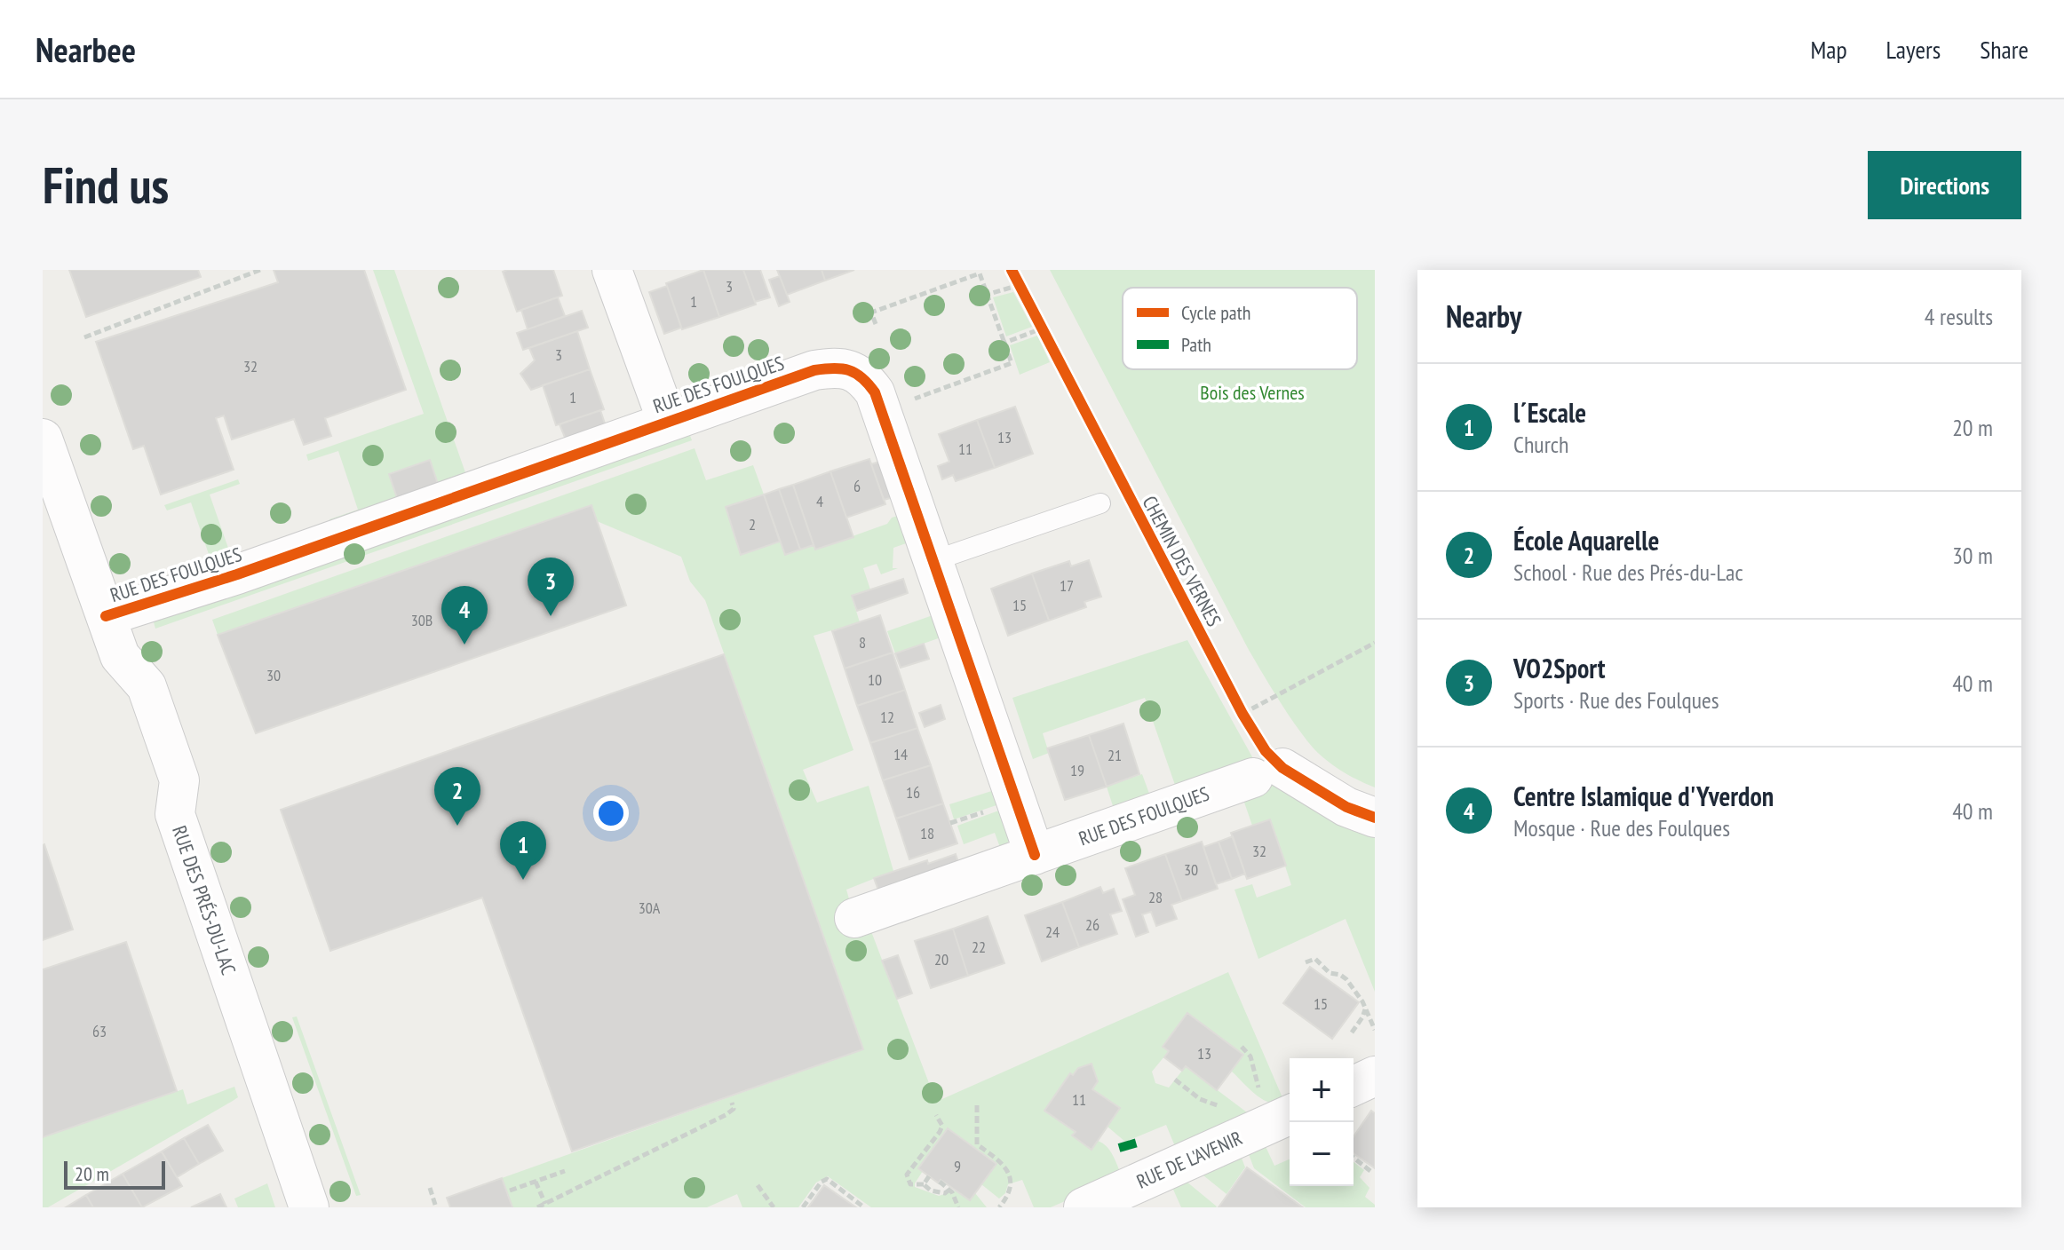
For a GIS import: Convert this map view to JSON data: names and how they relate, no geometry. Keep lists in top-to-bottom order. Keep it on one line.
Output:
{"streets":{"street":["RUE DES FOULQUES","RUE DES PRÉS-DU-LAC","RUE DE L'AVENIR"],"cycle path":["CHEMIN DES VERNES"]},"crossings":[["RUE DES FOULQUES","CHEMIN DES VERNES"],["RUE DES FOULQUES","RUE DES PRÉS-DU-LAC"]],"parks":["Bois des Vernes"],"house_numbers":["3","1","3","32","1","13","11","6","4","2","17","15","30B","8","30","10","12","14","21","19","16","18","32","30","28","30A","26","24","22","20","15","63","13","11","9"],"legend":["Cycle path","Path"],"scale_bar":"20 m","page":{"header":"Nearbee","nav":["Map","Layers","Share"],"buttons":"Directions","title":"Find us","heading":["Nearby","4 results"],"list":[{"mark":"1","name":"l´Escale","note":"Church","value":"20 m"},{"mark":"2","name":"École Aquarelle","note":"School · Rue des Prés-du-Lac","value":"30 m"},{"mark":"3","name":"VO2Sport","note":"Sports · Rue des Foulques","value":"40 m"},{"mark":"4","name":"Centre Islamique d'Yverdon","note":"Mosque · Rue des Foulques","value":"40 m"}],"pins":["3","4","2","1"],"map_buttons":["+","−"],"scale":"20 m"}}
